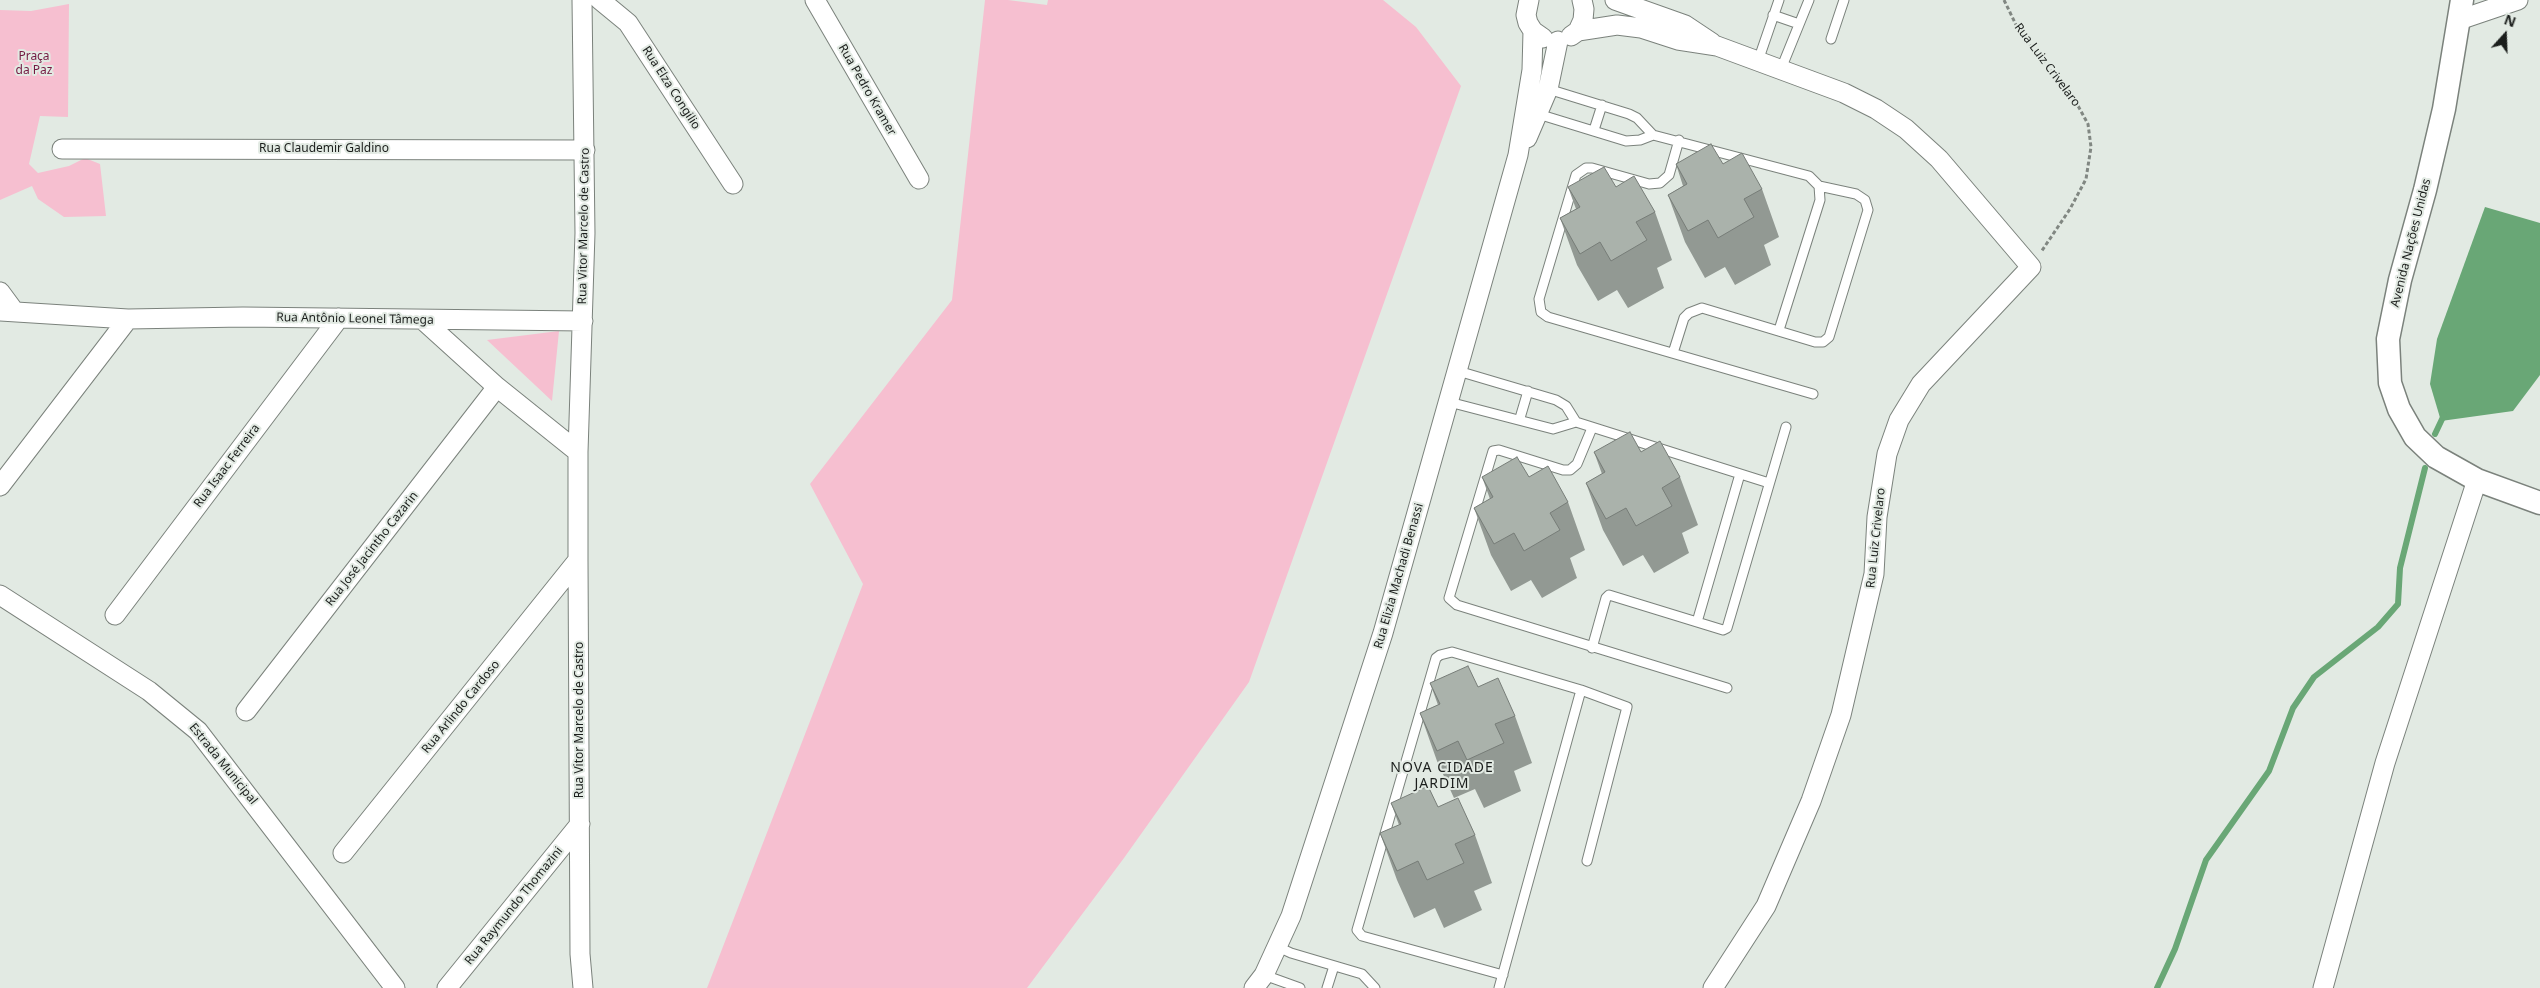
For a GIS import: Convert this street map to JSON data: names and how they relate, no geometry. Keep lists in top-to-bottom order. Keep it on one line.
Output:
{"streets":{"street":["Rua Luiz Crivelaro","Rua Elza Congilio","Rua Pedro Kramer","Rua Claudemir Galdino","Rua Vitor Marcelo de Castro","Avenida Nações Unidas","Rua Antônio Leonel Tâmega","Rua Isaac Ferreira","Rua José Jacintho Cazarin","Rua Elizia Machadi Benassi","Rua Arlindo Cardoso","Estrada Municipal","Rua Raymundo Thomazini"]},"crossings":[["Rua Claudemir Galdino","Rua Vitor Marcelo de Castro"],["Rua Vitor Marcelo de Castro","Rua Antônio Leonel Tâmega"],["Rua Vitor Marcelo de Castro","Rua Arlindo Cardoso"],["Rua Vitor Marcelo de Castro","Rua Raymundo Thomazini"],["Rua Antônio Leonel Tâmega","Rua Isaac Ferreira"]],"districts":["NOVA CIDADE JARDIM"],"parks":["Praça da Paz"],"north":"top"}
